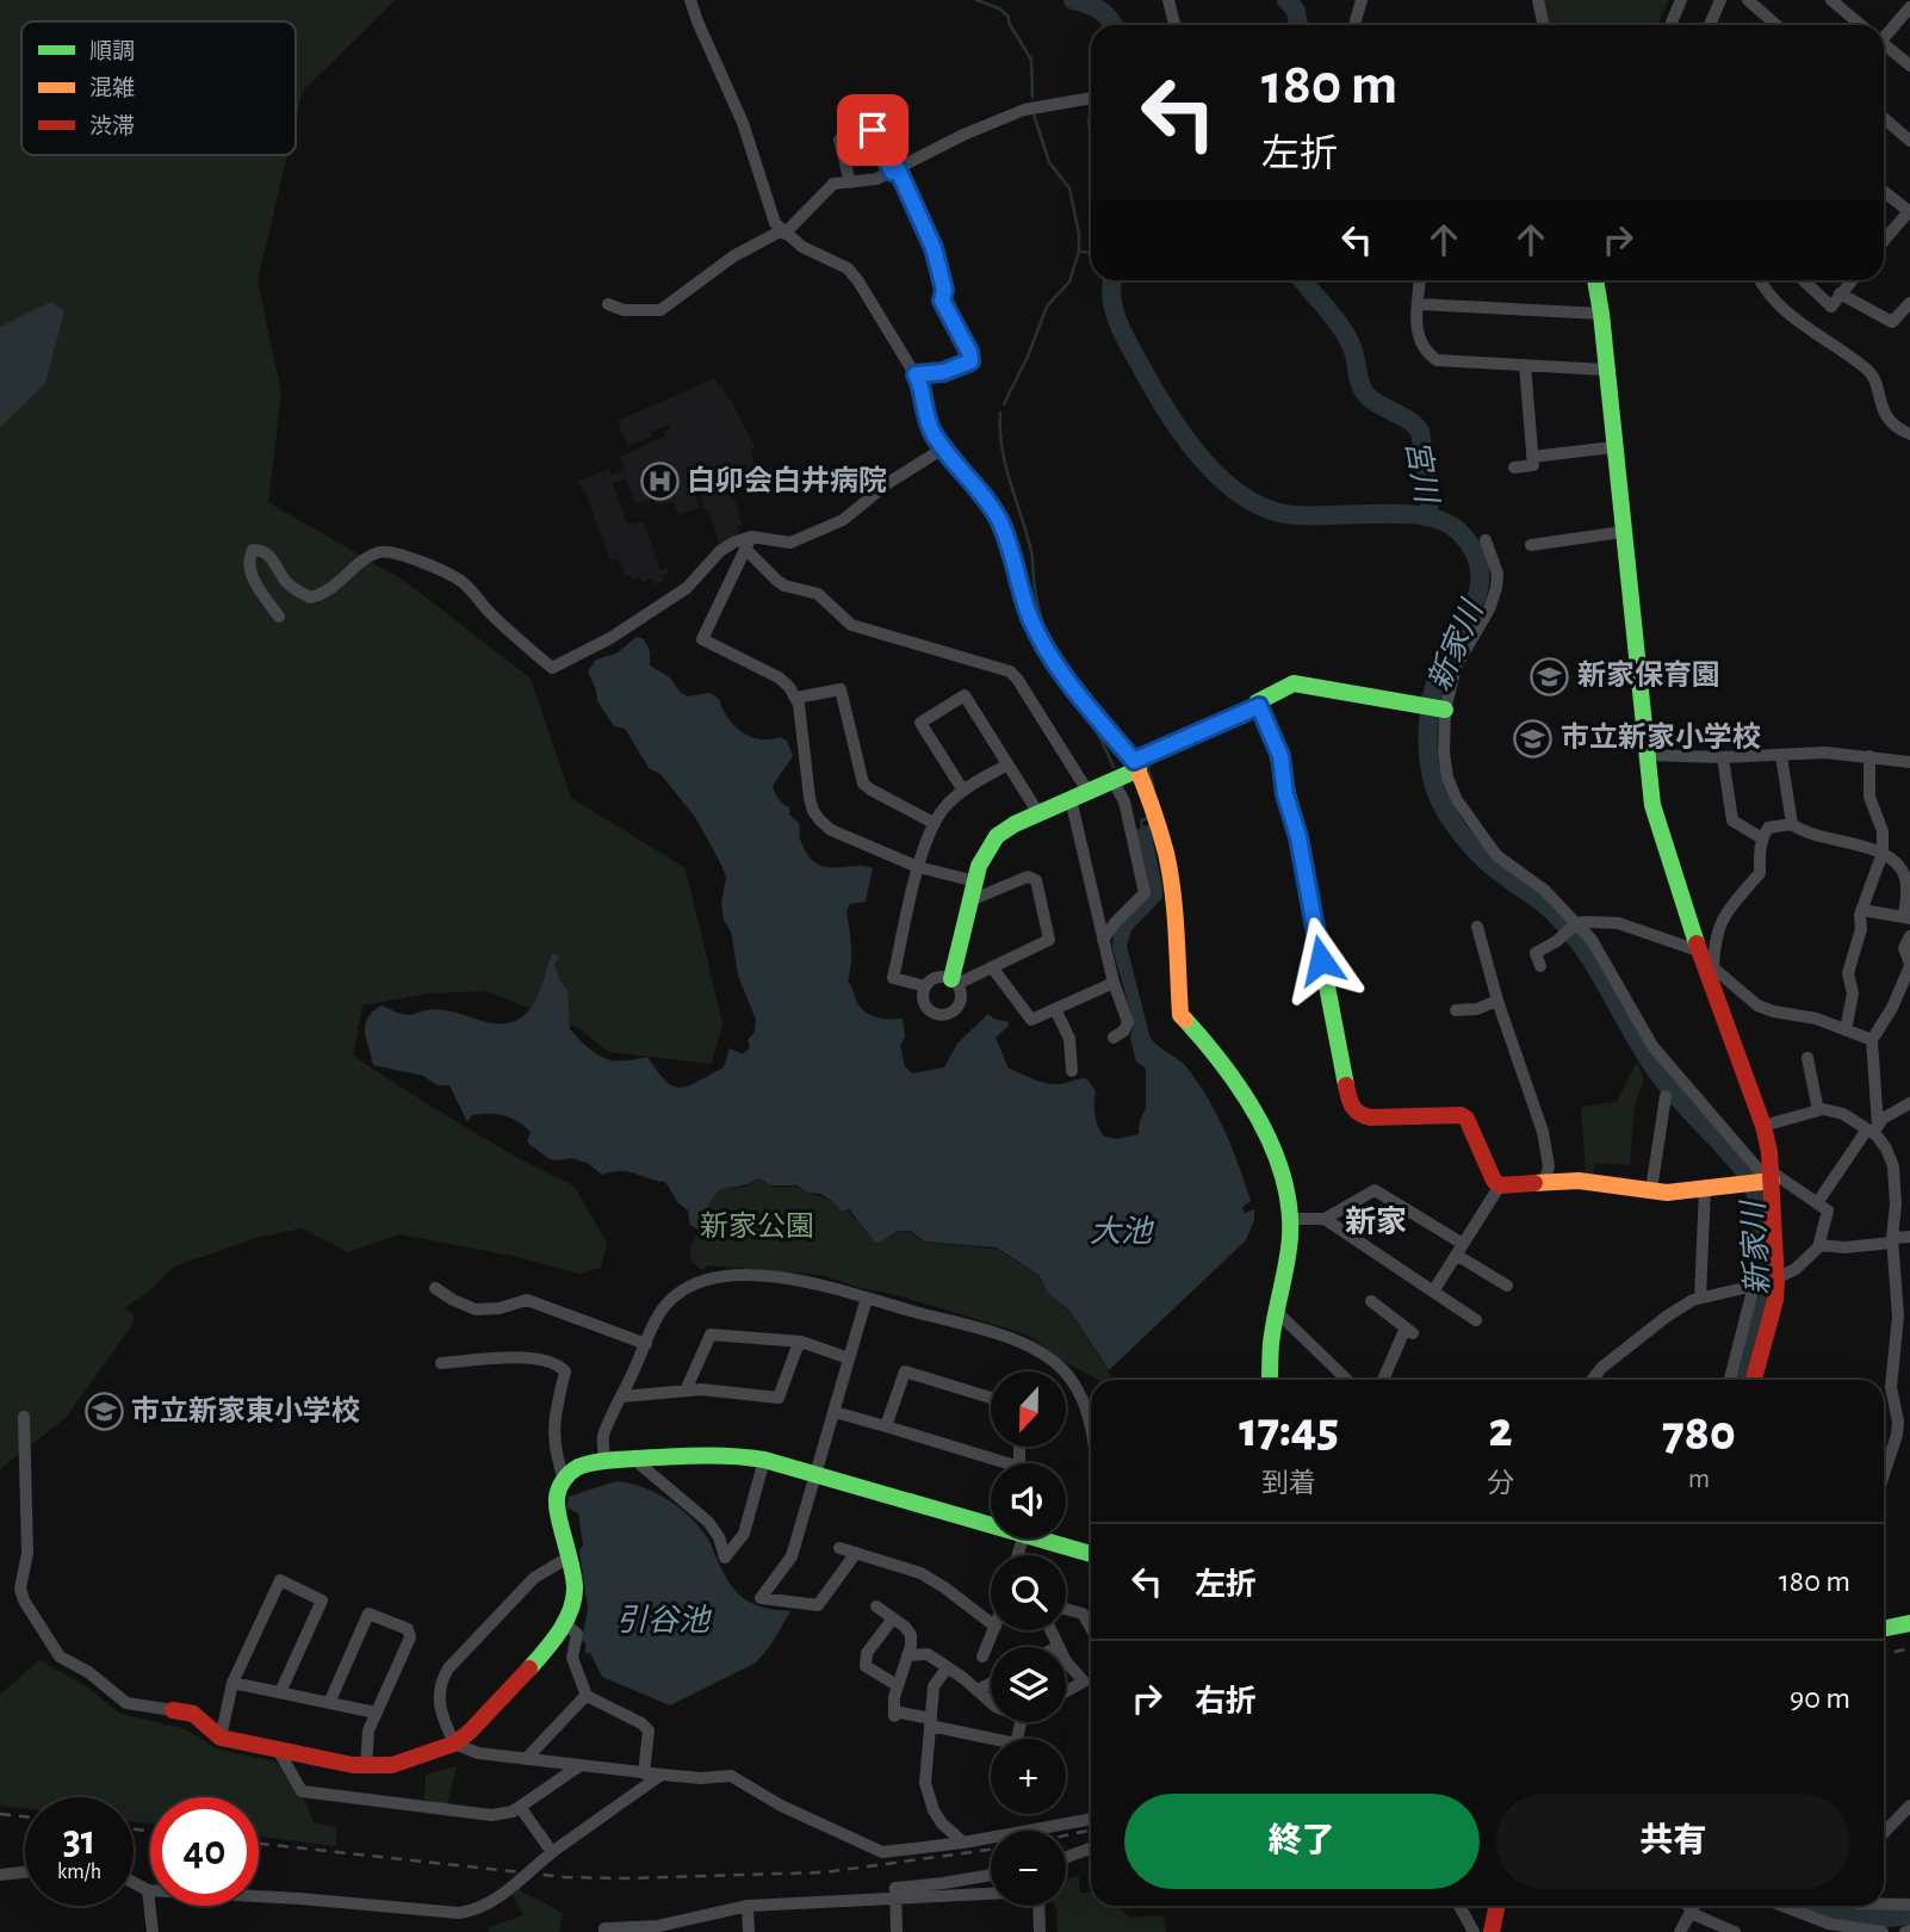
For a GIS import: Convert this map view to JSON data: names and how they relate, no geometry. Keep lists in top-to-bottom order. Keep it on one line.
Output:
{"districts":["新家"],"water":["宮川","新家川","大池","引谷池"],"parks":["新家公園"],"places":{"hospital":["白卯会白井病院"],"school or university":["新家保育園","市立新家小学校","市立新家東小学校"]},"legend":["順調","混雑","渋滞"],"north":"bottom","page":{"turn":["180 m","左折"],"map_buttons":["+","−"],"eta":["17:45","到着","2","分","780","m"],"list":[{"name":"左折","value":"180 m"},{"name":"右折","value":"90 m"}],"buttons":["終了","共有"],"speed":"31 km/h","limit":"40"}}
